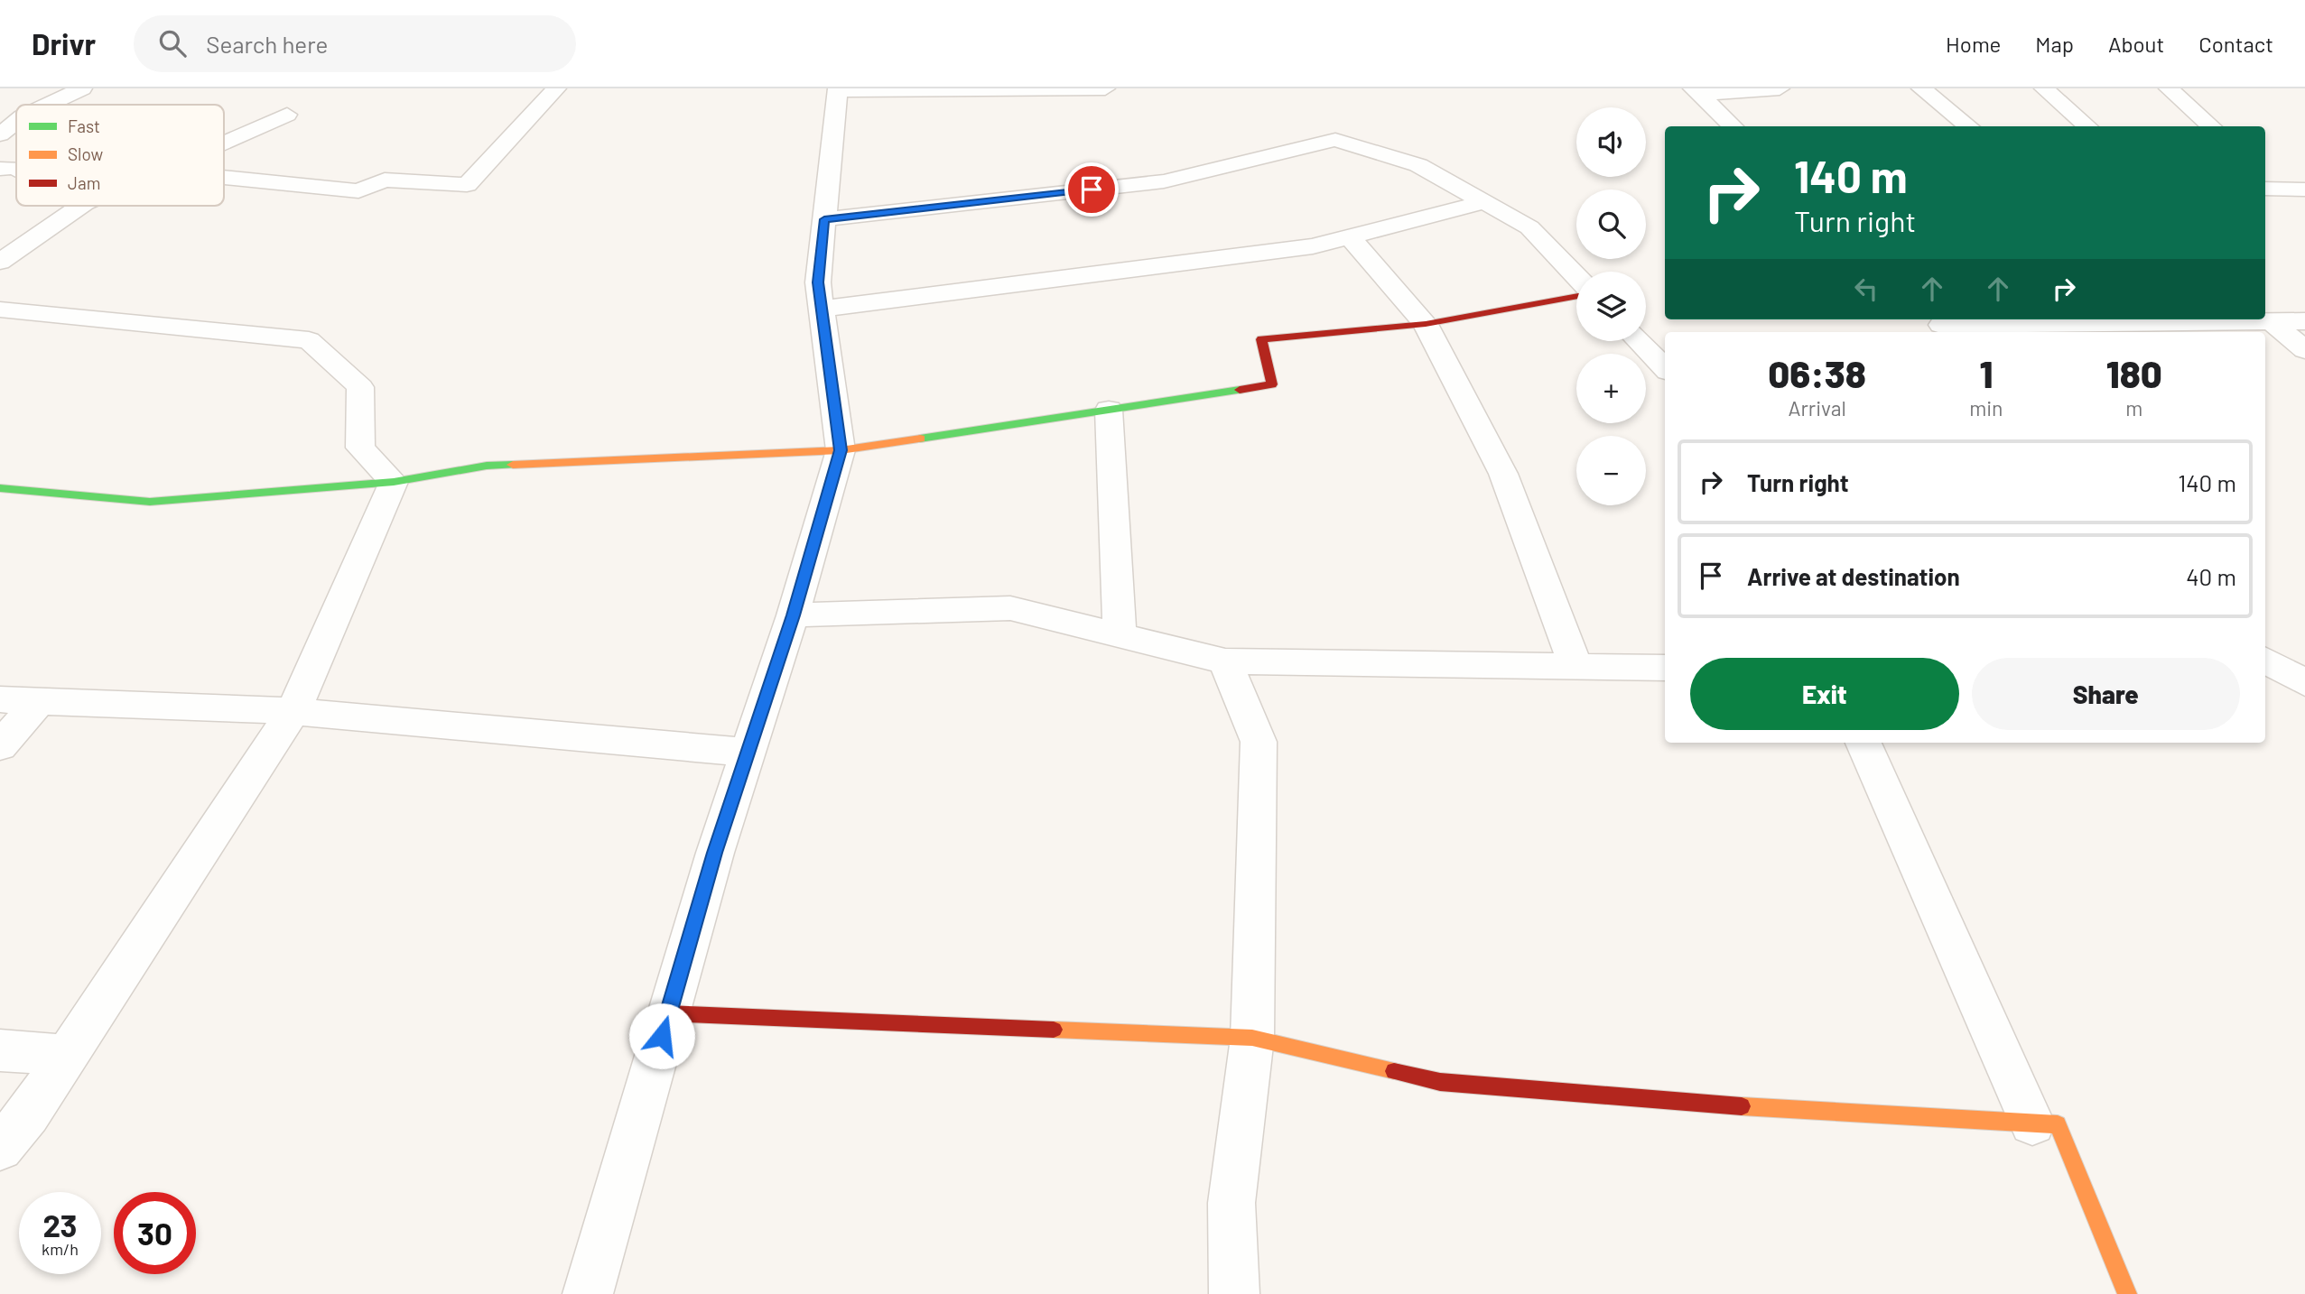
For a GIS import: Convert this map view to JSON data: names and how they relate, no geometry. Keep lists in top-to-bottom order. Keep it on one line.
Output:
{"legend":["Fast","Slow","Jam"],"page":{"header":"Drivr","search":"Search here","nav":["Home","Map","About","Contact"],"map_buttons":["+","−"],"turn":["140 m","Turn right"],"eta":["06:38","Arrival","1","min","180","m"],"list":[{"name":"Turn right","value":"140 m"},{"name":"Arrive at destination","value":"40 m"}],"buttons":["Exit","Share"],"speed":"23 km/h","limit":"30"}}
